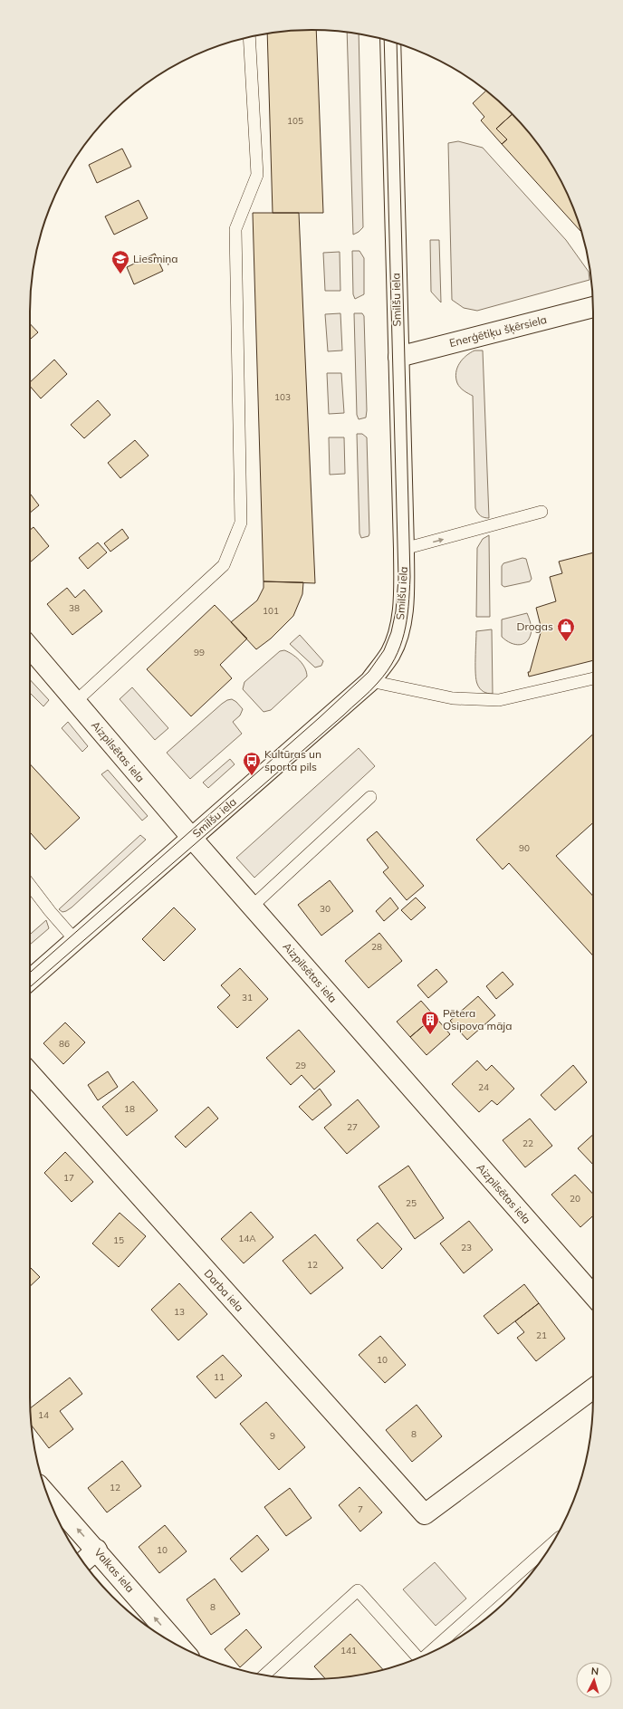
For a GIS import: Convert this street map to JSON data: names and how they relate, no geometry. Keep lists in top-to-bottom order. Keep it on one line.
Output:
{"streets":{"street":["Smilšu iela","Enerģētiķu šķērsiela","Aizpilsētas iela","Darba iela","Valkas iela"]},"crossings":[["Smilšu iela","Enerģētiķu šķērsiela"],["Smilšu iela","Aizpilsētas iela"]],"one_way":["Valkas iela"],"places":{"school or university":["Liesmiņa"],"shop":["Drogas"],"bus stop":["Kultūras un sporta pils"],"building":["Pētera Osipova māja"]},"house_numbers":["105","103","38","101","99","90","30","28","31","86","29","24","18","27","22","17","20","25","14A","15","23","12","13","21","10","11","14","8","9","12","7","10","8","141"],"north":"top"}
